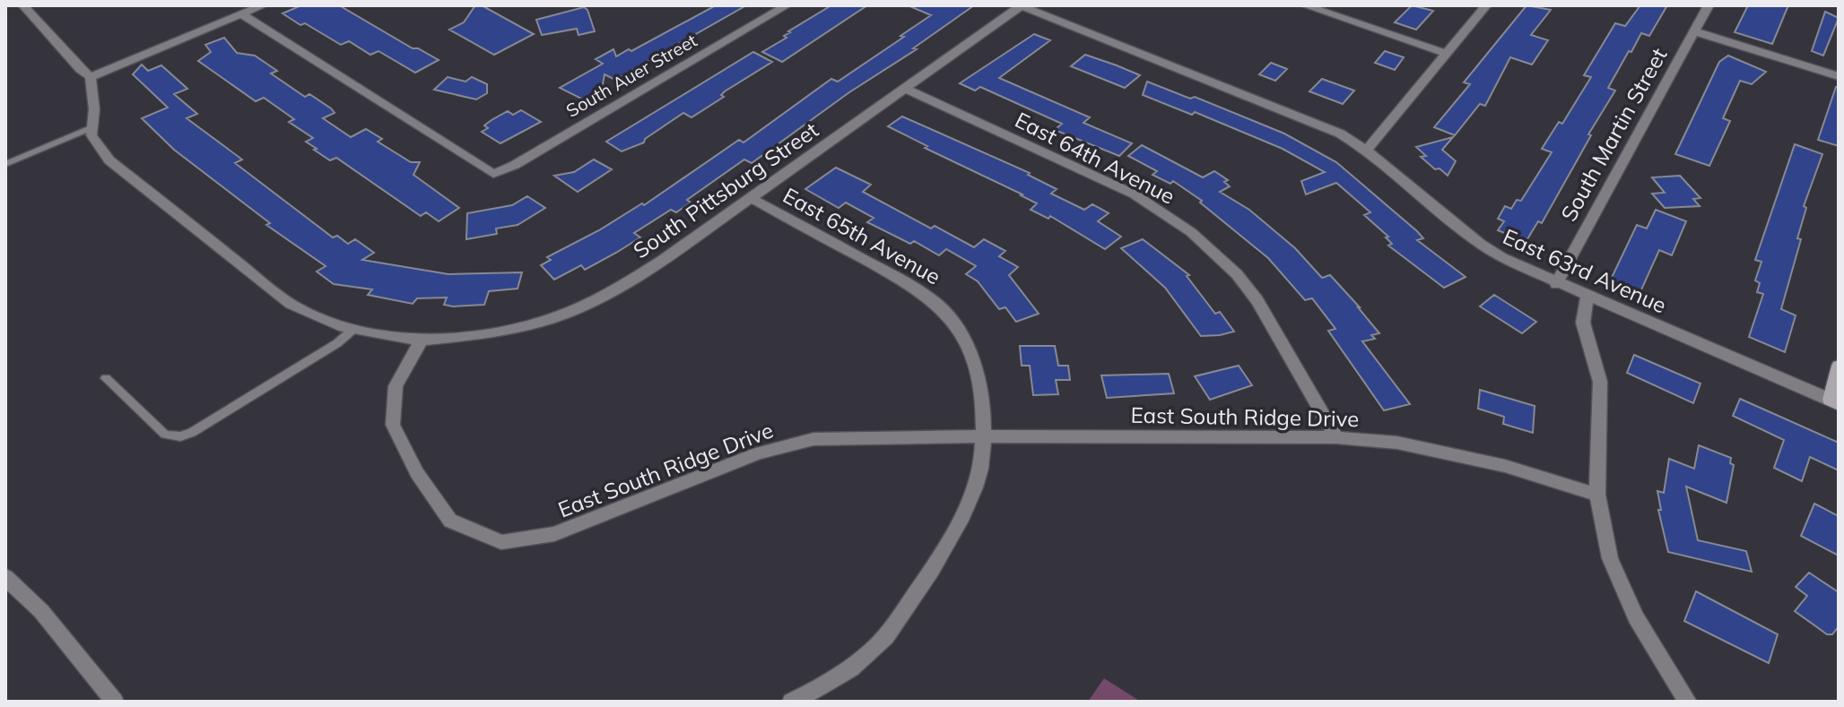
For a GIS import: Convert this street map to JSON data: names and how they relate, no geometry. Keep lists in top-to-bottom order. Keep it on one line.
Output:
{"streets":{"street":["South Auer Street","South Martin Street","East 64th Avenue","South Pittsburg Street","East 65th Avenue","East 63rd Avenue","East South Ridge Drive"]},"crossings":[["South Martin Street","East 63rd Avenue"],["East 64th Avenue","South Pittsburg Street"],["East 64th Avenue","East South Ridge Drive"],["South Pittsburg Street","East 65th Avenue"],["South Pittsburg Street","East 63rd Avenue"],["South Pittsburg Street","East South Ridge Drive"],["East 65th Avenue","East South Ridge Drive"]]}
